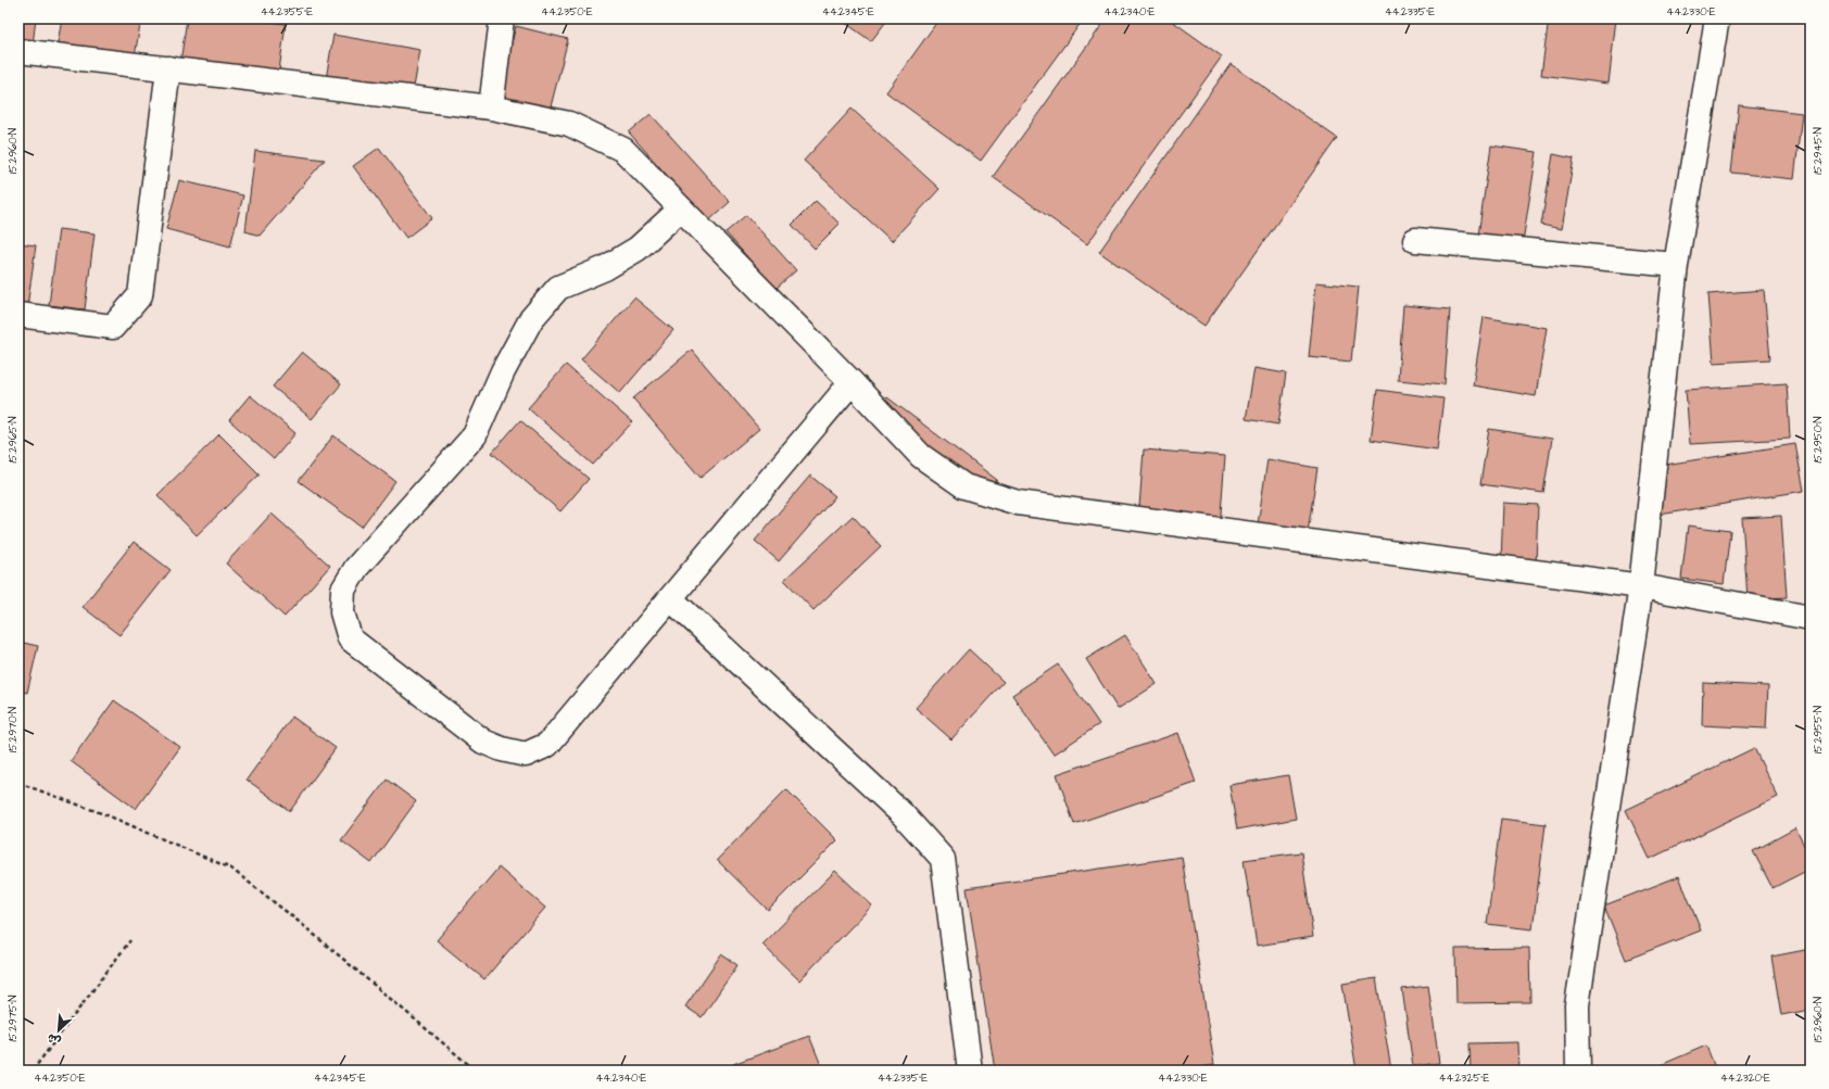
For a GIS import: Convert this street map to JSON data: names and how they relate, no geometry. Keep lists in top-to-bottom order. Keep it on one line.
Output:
{"north":"bottom left","coordinates":["44.2355°E","44.2350°E","44.2345°E","44.2340°E","44.2335°E","44.2330°E","15.2960°N","15.2945°N","15.2965°N","15.2950°N","15.2970°N","15.2955°N","15.2975°N","44.2325°E","44.2320°E"]}
